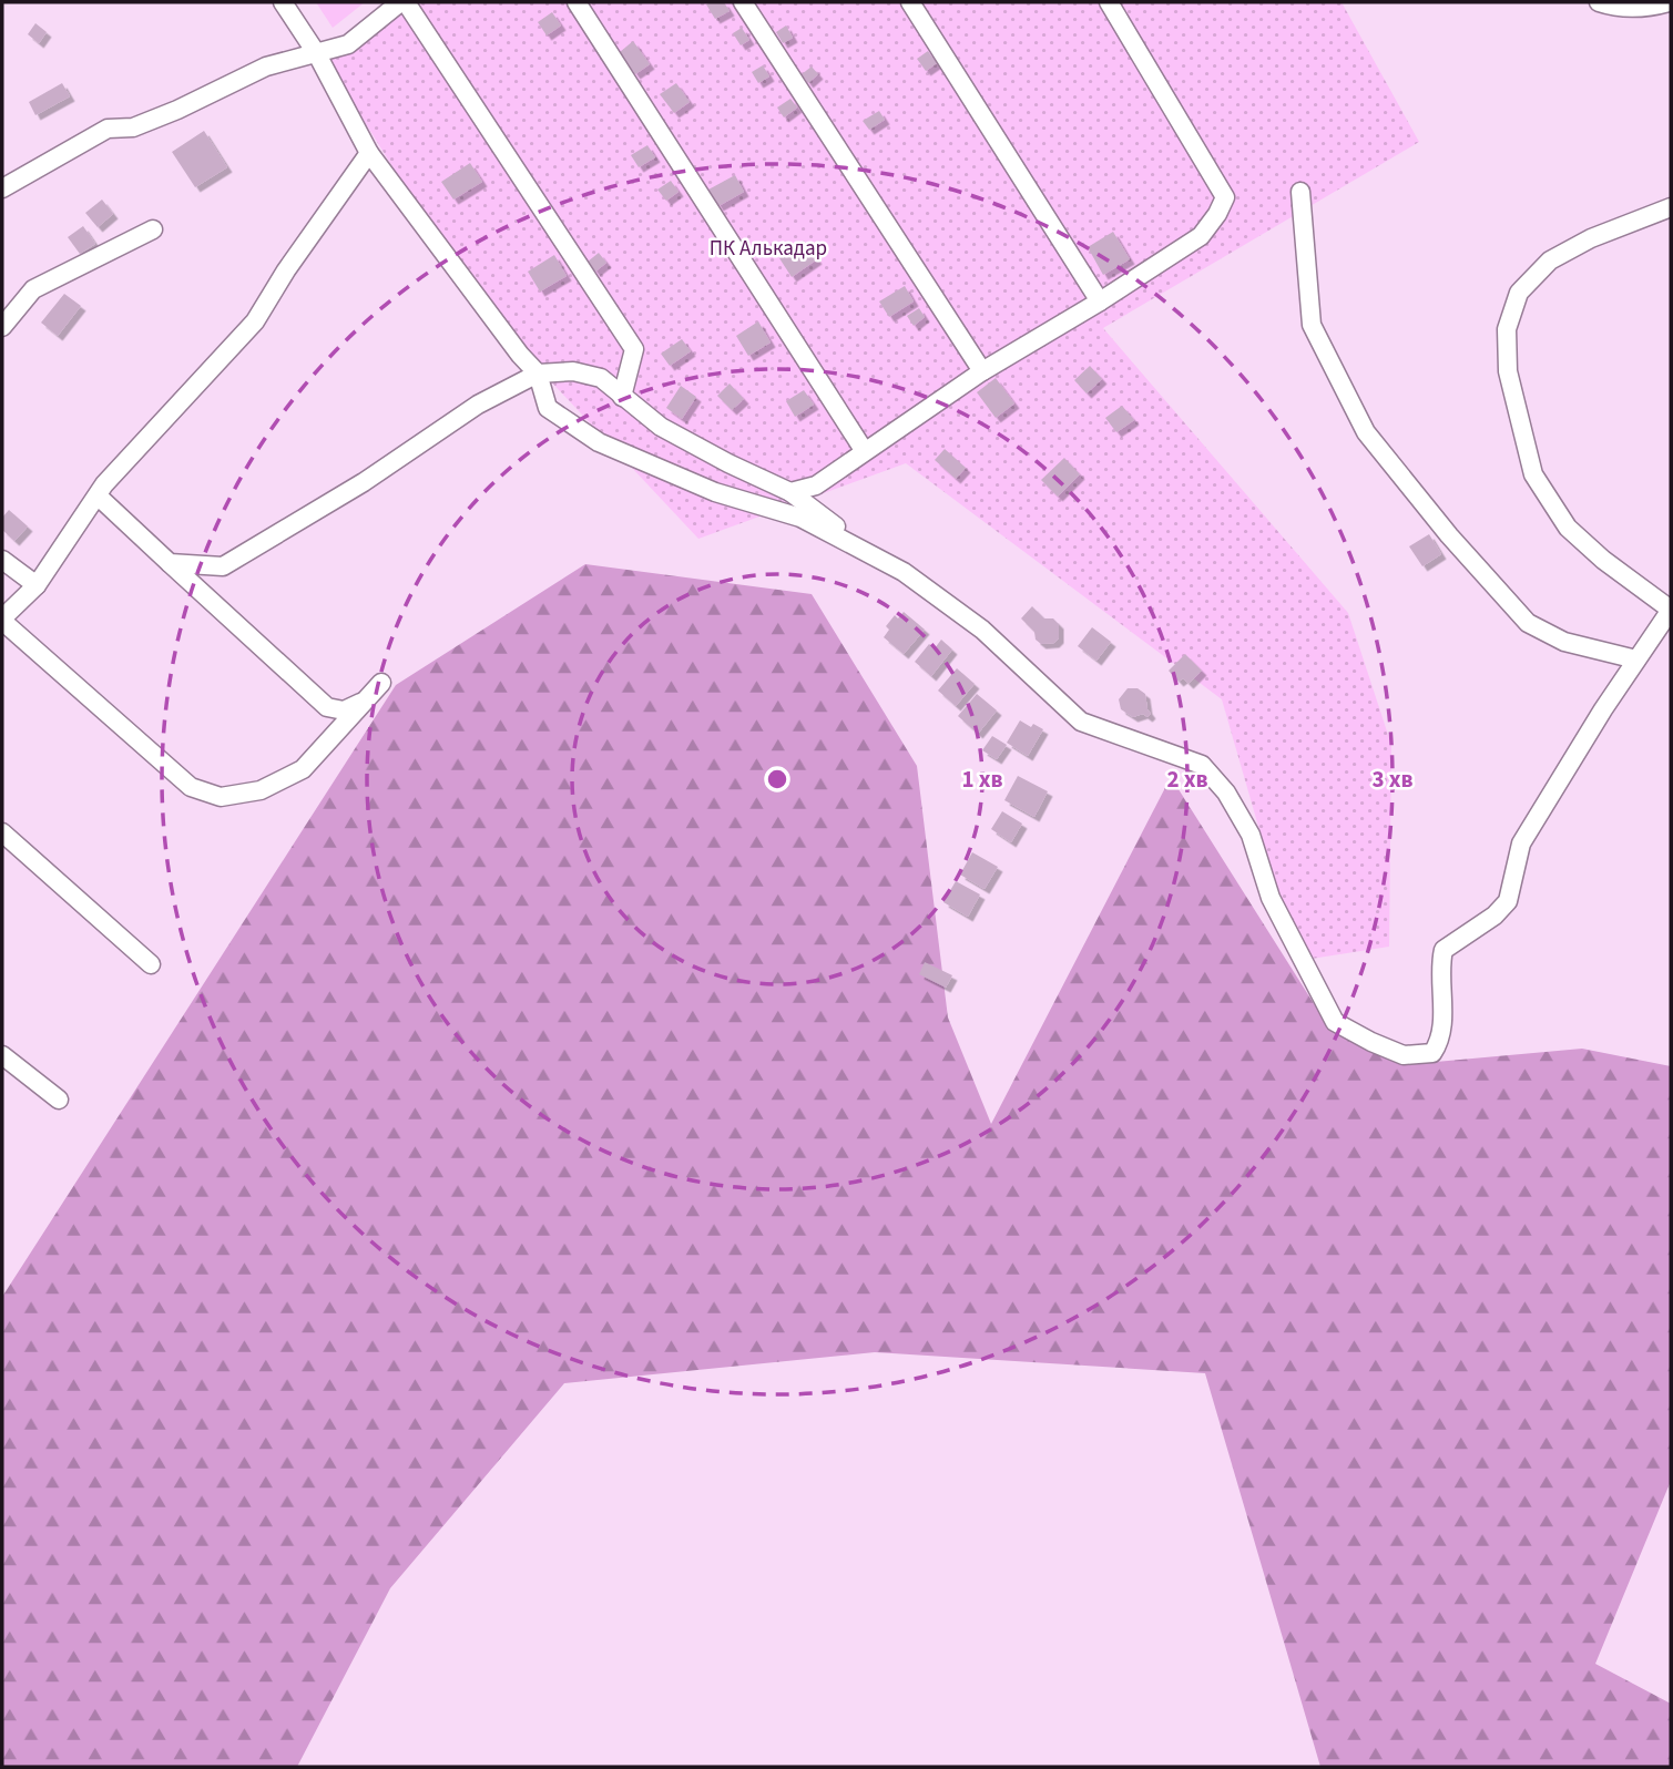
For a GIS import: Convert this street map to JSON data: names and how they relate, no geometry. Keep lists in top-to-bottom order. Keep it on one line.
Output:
{"parks":["ПК Алькадар"],"rings":["1 хв","2 хв","3 хв"]}
